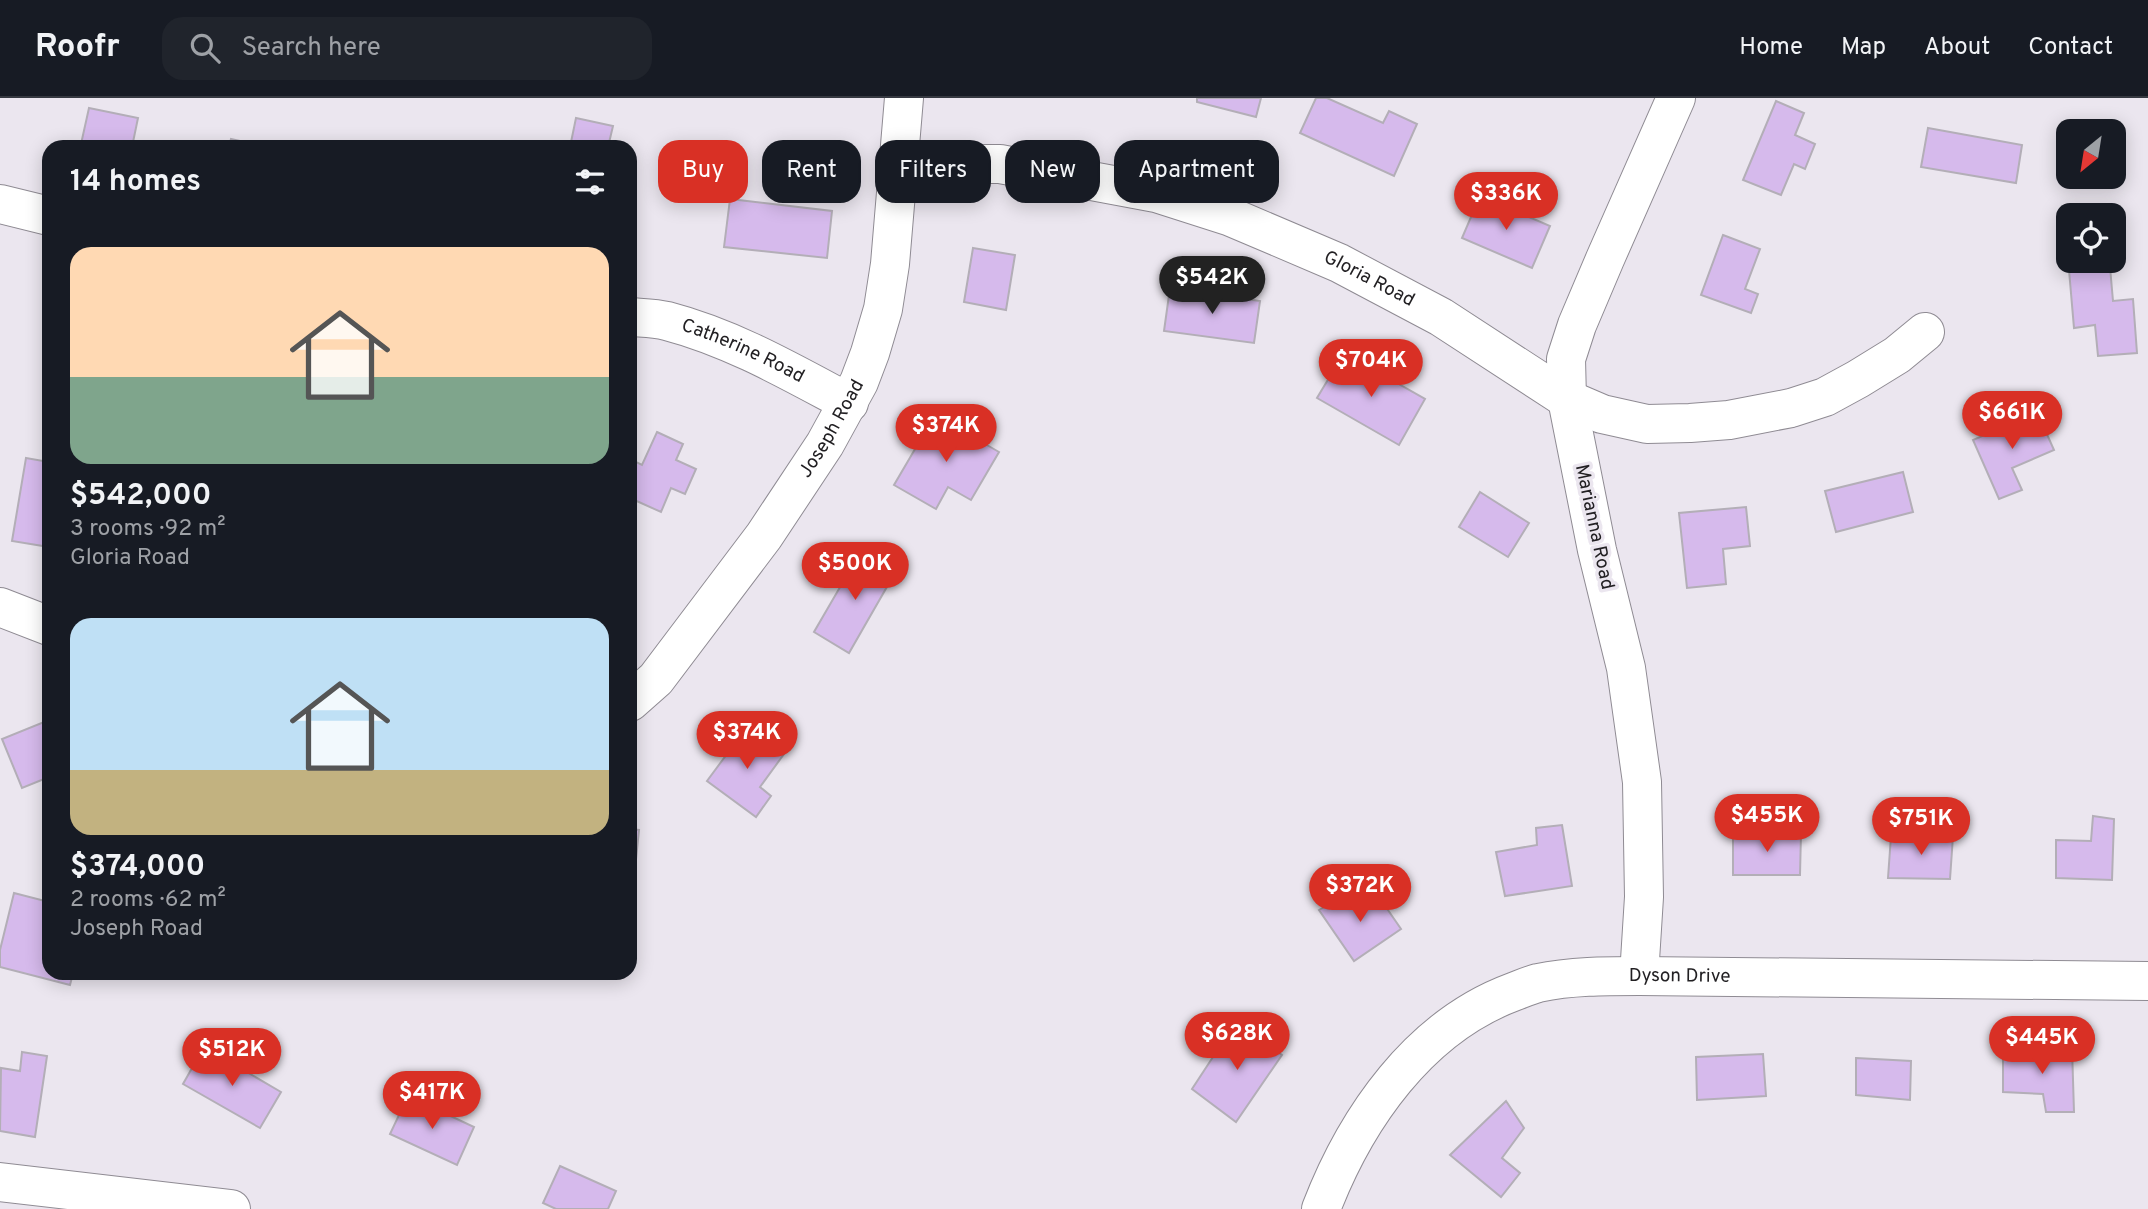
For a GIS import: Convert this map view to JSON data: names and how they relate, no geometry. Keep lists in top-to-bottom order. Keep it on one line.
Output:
{"streets":{"street":["Gloria Road","Catherine Road","Joseph Road","Marianna Road","Dyson Drive"]},"crossings":[["Gloria Road","Marianna Road"],["Catherine Road","Joseph Road"],["Marianna Road","Dyson Drive"]],"north":"bottom left","page":{"header":"Roofr","search":"Search here","nav":["Home","Map","About","Contact"],"chip":["Buy","Rent","Filters","New","Apartment"],"heading":"14 homes","price":["$336K","$542K","$704K","$661K","$374K","$500K","$374K","$455K","$751K","$372K","$628K","$445K","$512K","$417K"],"list":[{"name":"$542,000","note":"3 rooms · 92 m² · Gloria Road"},{"name":"$374,000","note":"2 rooms · 62 m² · Joseph Road"}]}}
